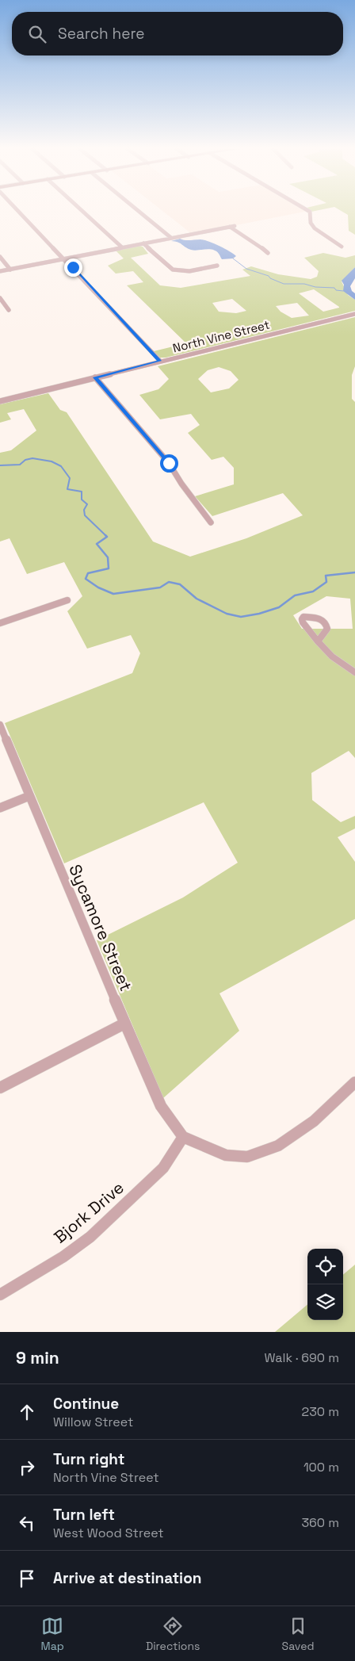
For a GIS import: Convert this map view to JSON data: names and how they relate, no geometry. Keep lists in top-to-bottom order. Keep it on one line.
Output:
{"streets":{"street":["North Vine Street","Sycamore Street","Bjork Drive"]},"crossings":[["Sycamore Street","Bjork Drive"]],"page":{"search":"Search here","heading":["9 min","Walk · 690 m"],"list":[["Continue","Willow Street","230 m"],["Turn right","North Vine Street","100 m"],["Turn left","West Wood Street","360 m"],"Arrive at destination"],"nav":["Map","Directions","Saved"]}}
